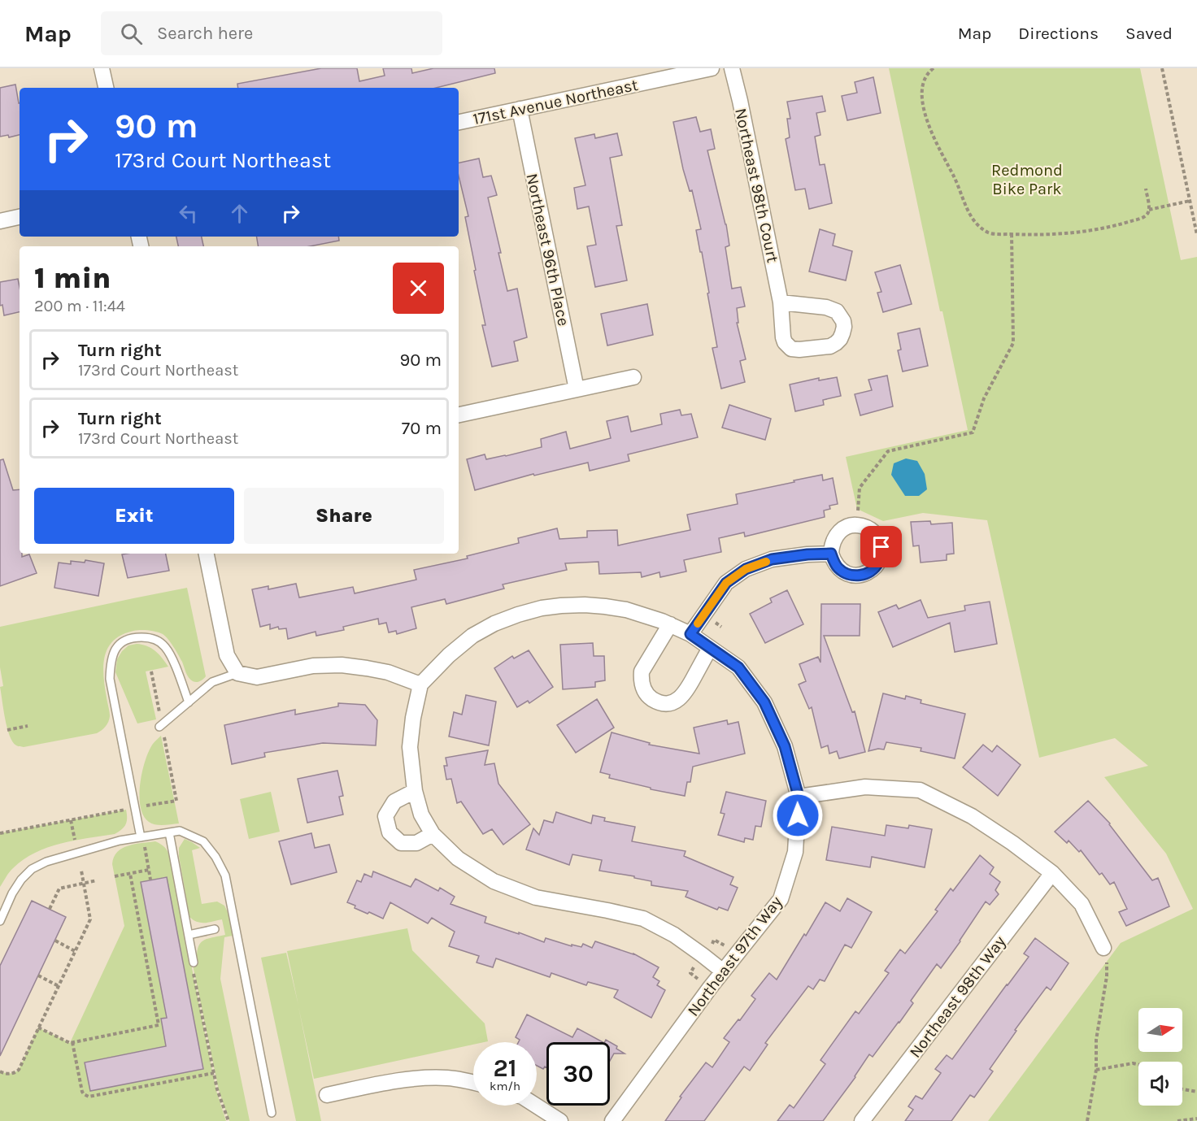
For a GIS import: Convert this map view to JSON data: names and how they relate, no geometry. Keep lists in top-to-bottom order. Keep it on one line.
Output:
{"streets":{"street":["171st Avenue Northeast","Northeast 98th Court","Northeast 96th Place","Northeast 97th Way","Northeast 98th Way"]},"crossings":[["171st Avenue Northeast","Northeast 96th Place"]],"parks":["Redmond Bike Park"],"north":"right","page":{"header":"Map","search":"Search here","nav":["Map","Directions","Saved"],"turn":["90 m","173rd Court Northeast"],"heading":["1 min","200 m · 11:44"],"list":[{"name":"Turn right","note":"173rd Court Northeast","value":"90 m"},{"name":"Turn right","note":"173rd Court Northeast","value":"70 m"}],"buttons":["Exit","Share"],"speed":"21 km/h","limit":"30"}}
